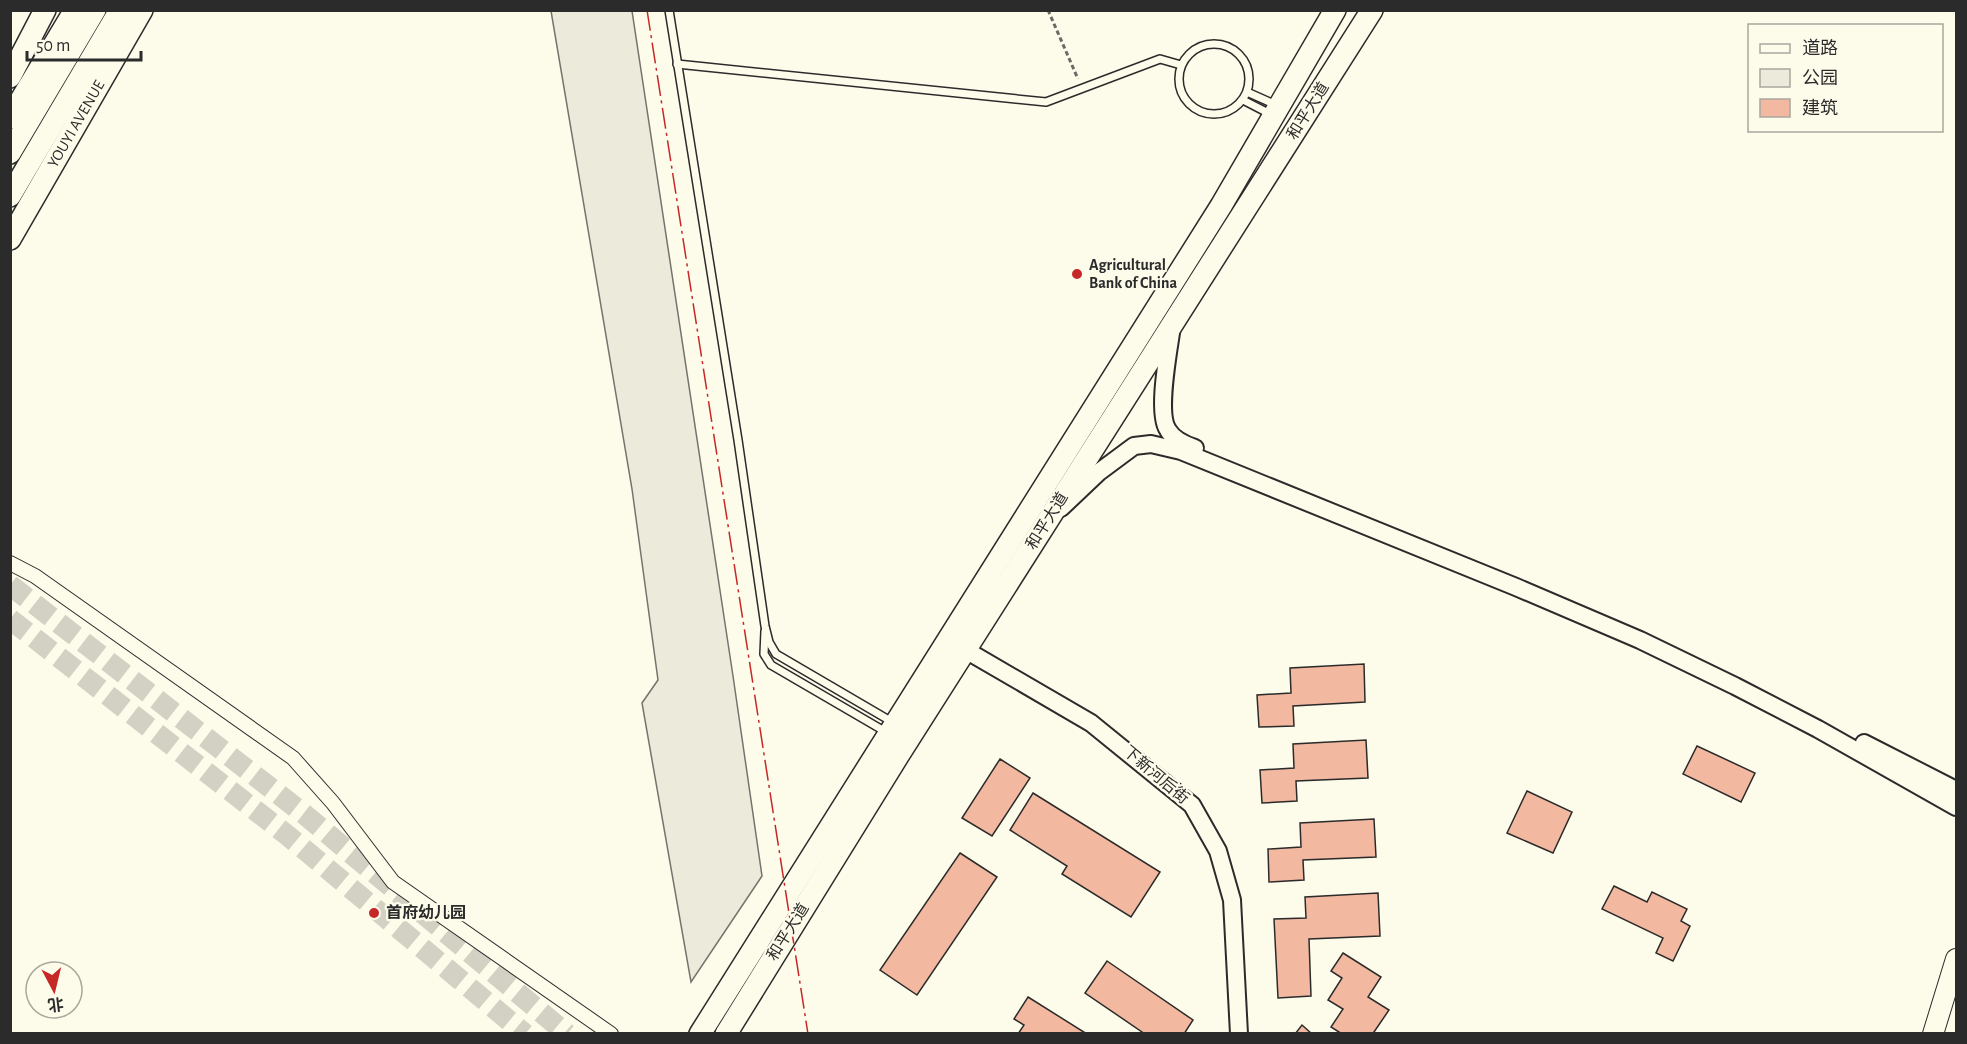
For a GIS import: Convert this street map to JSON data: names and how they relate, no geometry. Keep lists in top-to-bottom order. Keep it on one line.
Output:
{"streets":{"main road":["和平大道","YOUYI AVENUE"],"street":["下新河后街"]},"crossings":[["和平大道","下新河后街"]],"places":["Agricultural Bank of China","首府幼儿园"],"legend":["道路","公园","建筑"],"scale_bar":"50 m","north":"bottom"}
